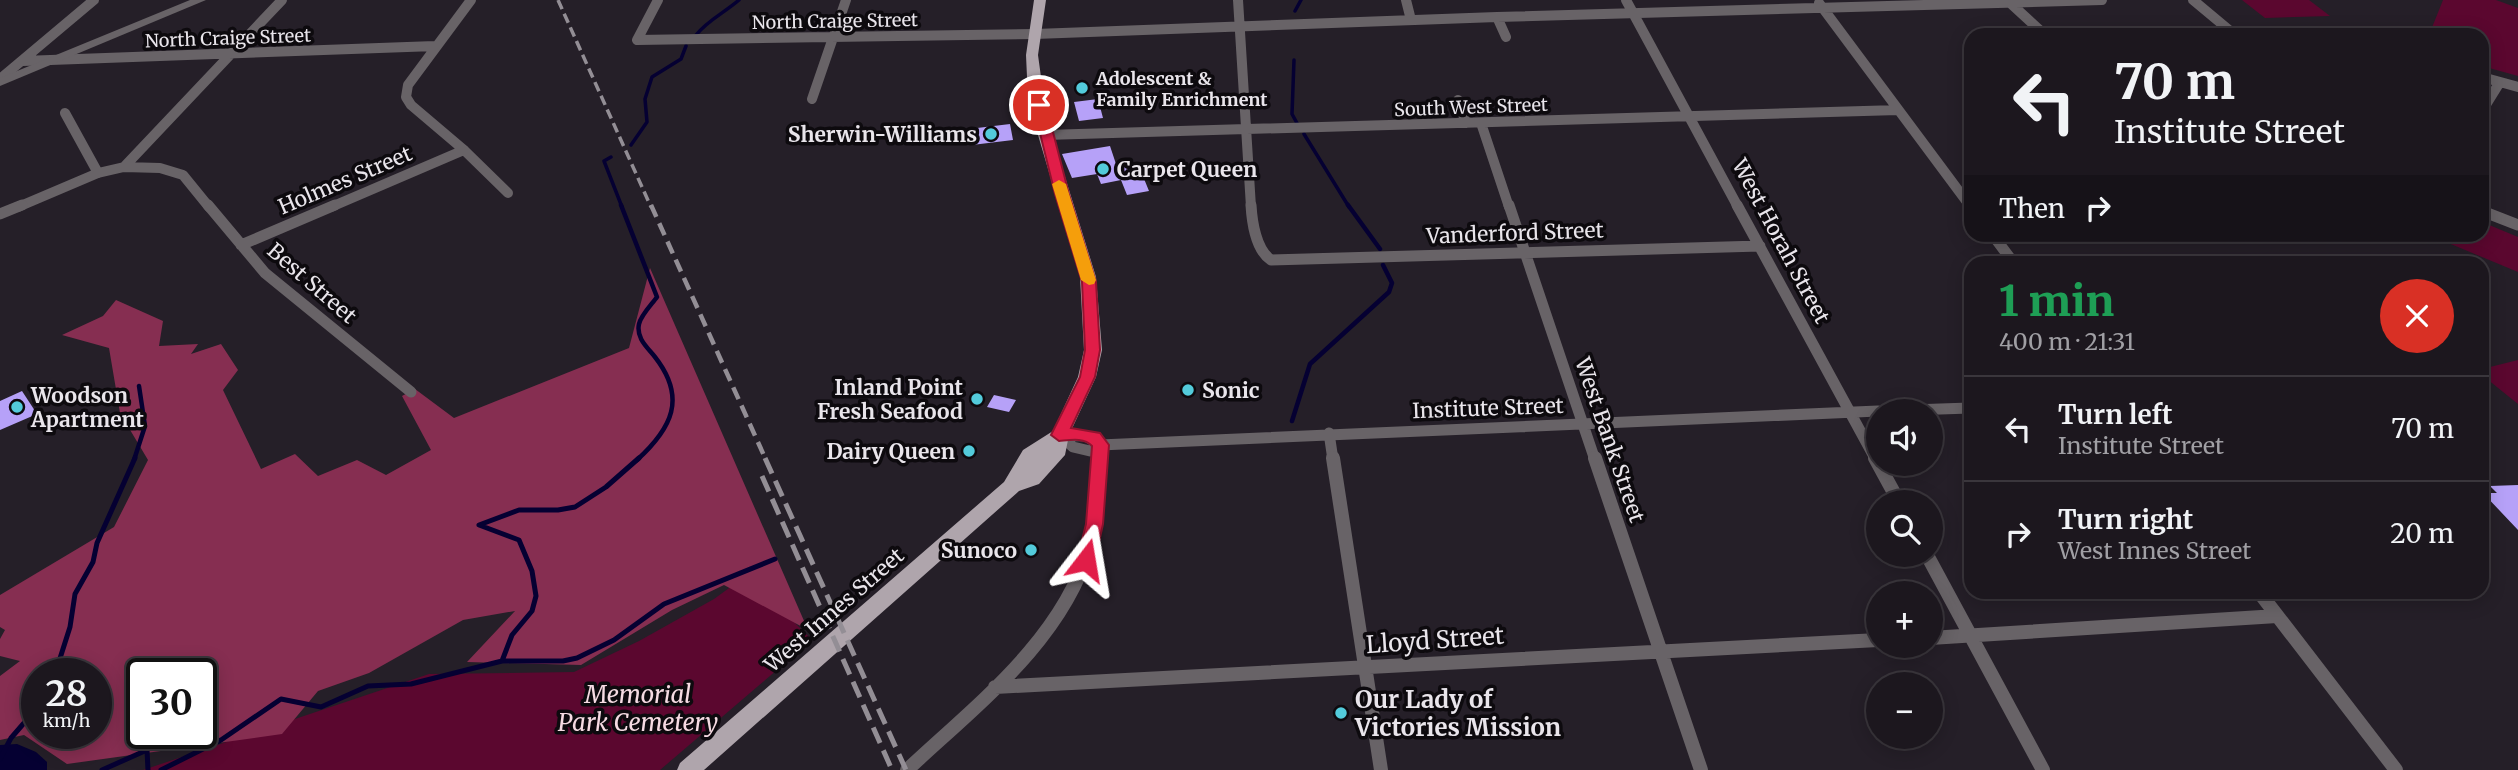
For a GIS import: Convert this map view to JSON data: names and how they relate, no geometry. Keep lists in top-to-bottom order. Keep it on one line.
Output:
{"streets":{"main road":["West Innes Street"],"street":["North Craige Street","South West Street","Holmes Street","Vanderford Street","West Horah Street","Best Street","Institute Street","West Bank Street","Lloyd Street"]},"crossings":[["North Craige Street","West Innes Street"],["South West Street","Vanderford Street"],["South West Street","West Horah Street"],["South West Street","West Bank Street"],["South West Street","West Innes Street"],["Holmes Street","Best Street"],["Vanderford Street","West Horah Street"],["Vanderford Street","West Bank Street"],["West Horah Street","Institute Street"],["Institute Street","West Bank Street"],["Institute Street","West Innes Street"],["West Bank Street","Lloyd Street"]],"parks":["Memorial Park Cemetery"],"places":["Adolescent & Family Enrichment","Sherwin-Williams","Carpet Queen","Sonic","Inland Point Fresh Seafood","Woodson Apartment","Dairy Queen","Sunoco","Our Lady of Victories Mission"],"page":{"turn":["70 m","Institute Street"],"then":"Then","heading":["1 min","400 m · 21:31"],"list":[{"name":"Turn left","note":"Institute Street","value":"70 m"},{"name":"Turn right","note":"West Innes Street","value":"20 m"}],"map_buttons":["+","−"],"speed":"28 km/h","limit":"30"}}
